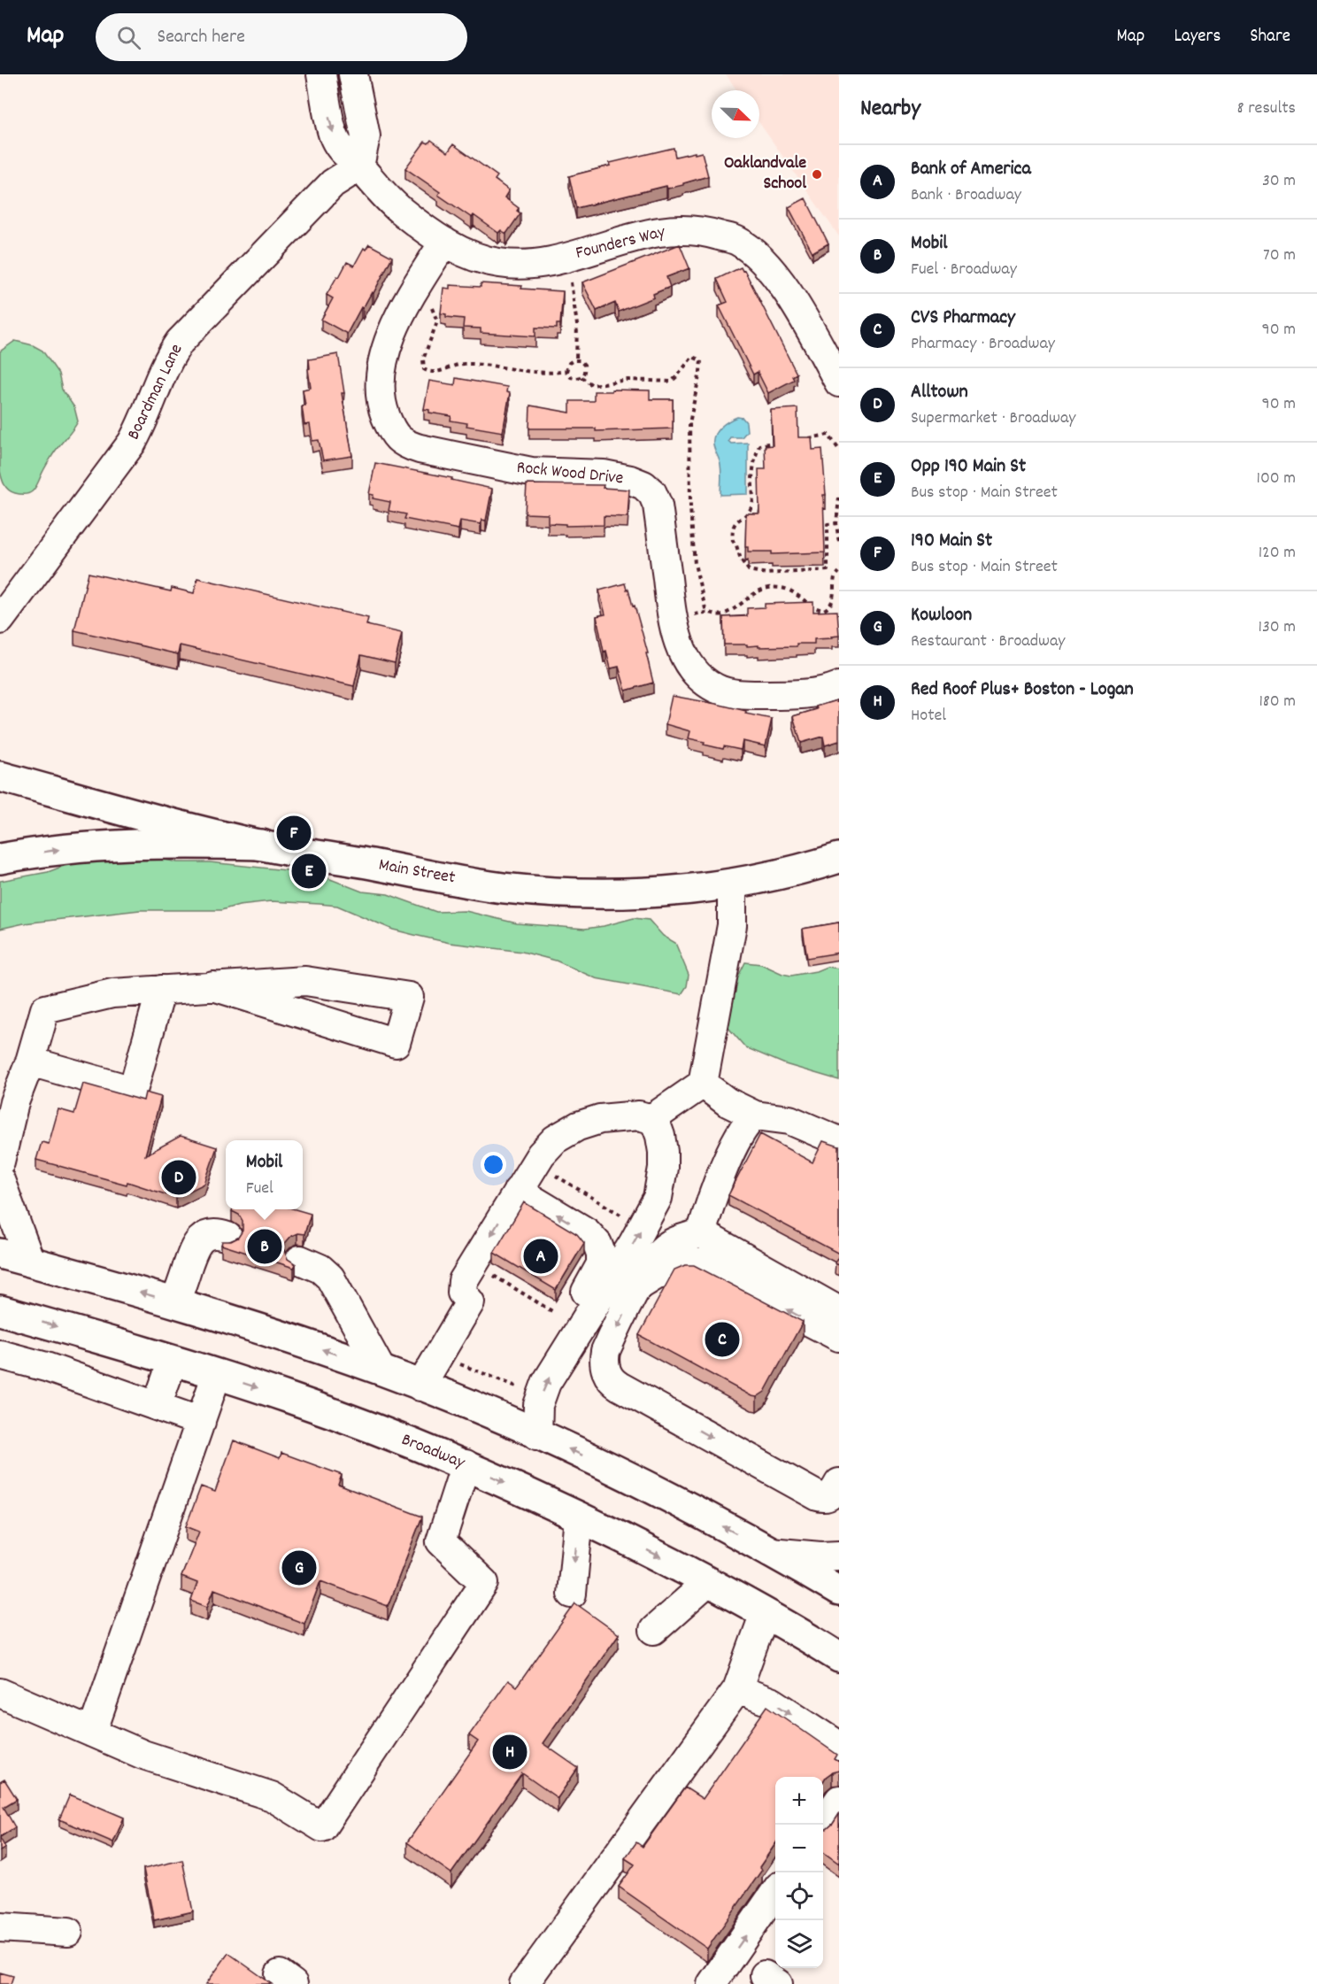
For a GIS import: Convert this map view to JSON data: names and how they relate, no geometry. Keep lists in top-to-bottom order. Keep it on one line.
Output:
{"streets":{"main road":["Main Street","Broadway"],"street":["Founders Way","Boardman Lane","Rock Wood Drive"]},"crossings":[["Founders Way","Boardman Lane"],["Founders Way","Rock Wood Drive"]],"places":["Oaklandvale School"],"north":"bottom right","page":{"header":"Map","search":"Search here","nav":["Map","Layers","Share"],"heading":["Nearby","8 results"],"list":[{"mark":"A","name":"Bank of America","note":"Bank · Broadway","value":"30 m"},{"mark":"B","name":"Mobil","note":"Fuel · Broadway","value":"70 m"},{"mark":"C","name":"CVS Pharmacy","note":"Pharmacy · Broadway","value":"90 m"},{"mark":"D","name":"Alltown","note":"Supermarket · Broadway","value":"90 m"},{"mark":"E","name":"Opp 190 Main St","note":"Bus stop · Main Street","value":"100 m"},{"mark":"F","name":"190 Main St","note":"Bus stop · Main Street","value":"120 m"},{"mark":"G","name":"Kowloon","note":"Restaurant · Broadway","value":"130 m"},{"mark":"H","name":"Red Roof Plus+ Boston - Logan","note":"Hotel","value":"180 m"}],"pins":["F","E","D","B","A","C","G","H"],"popup":["Mobil","Fuel"],"map_buttons":["+","−"]}}
